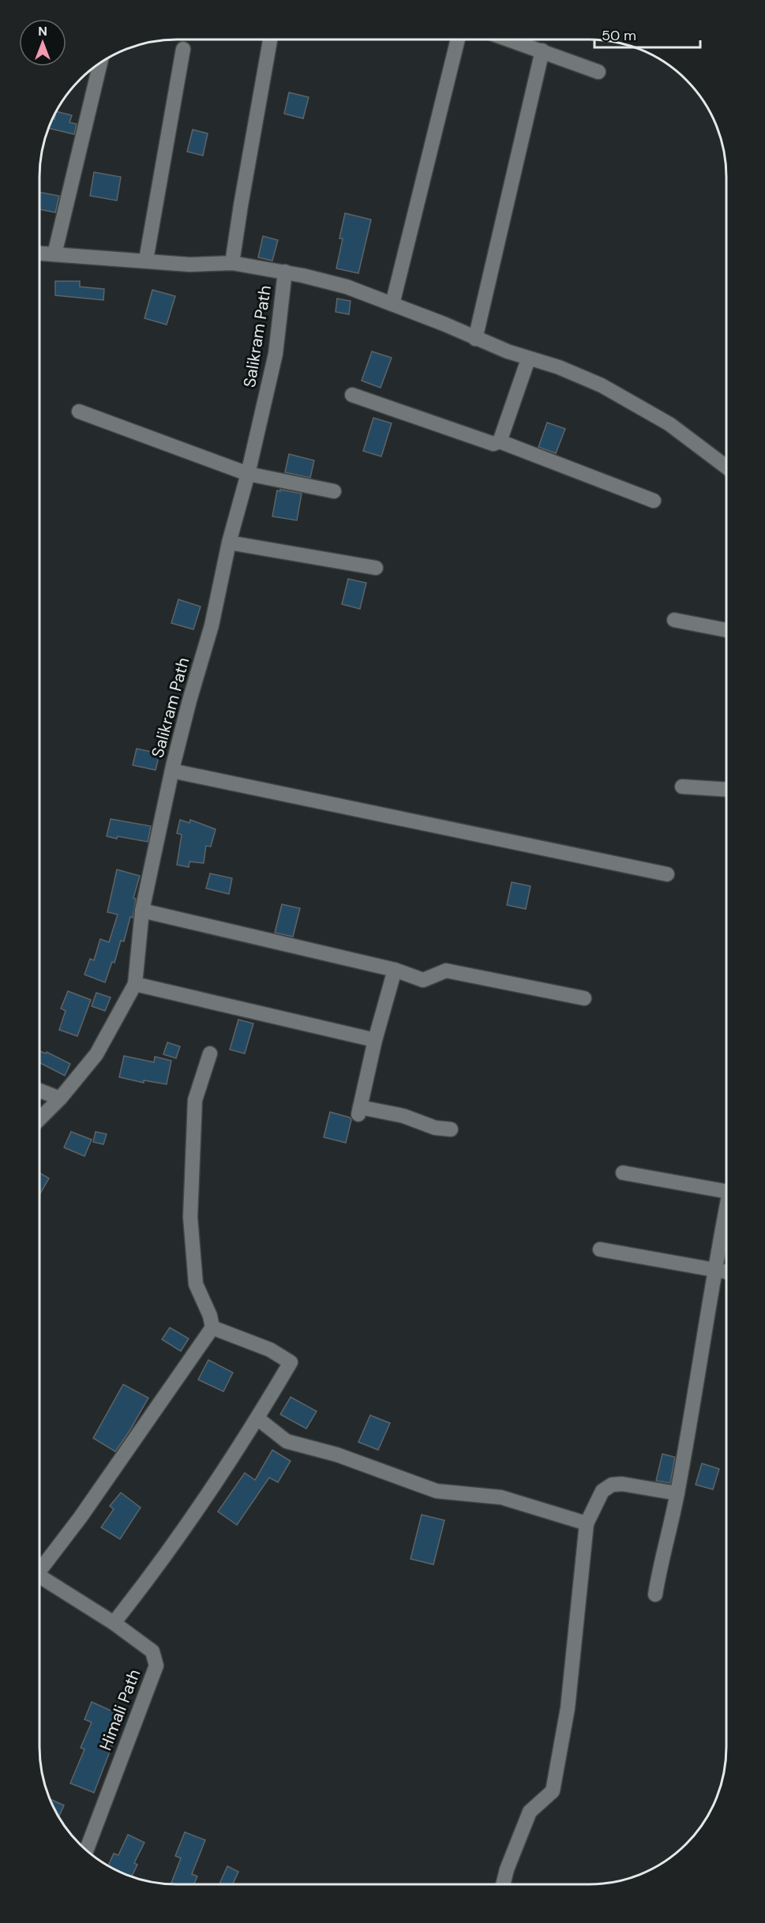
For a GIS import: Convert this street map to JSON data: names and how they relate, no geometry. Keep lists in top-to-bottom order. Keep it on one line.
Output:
{"streets":{"street":["Salikram Path","Himali Path"]},"scale_bar":"50 m","north":"top"}
